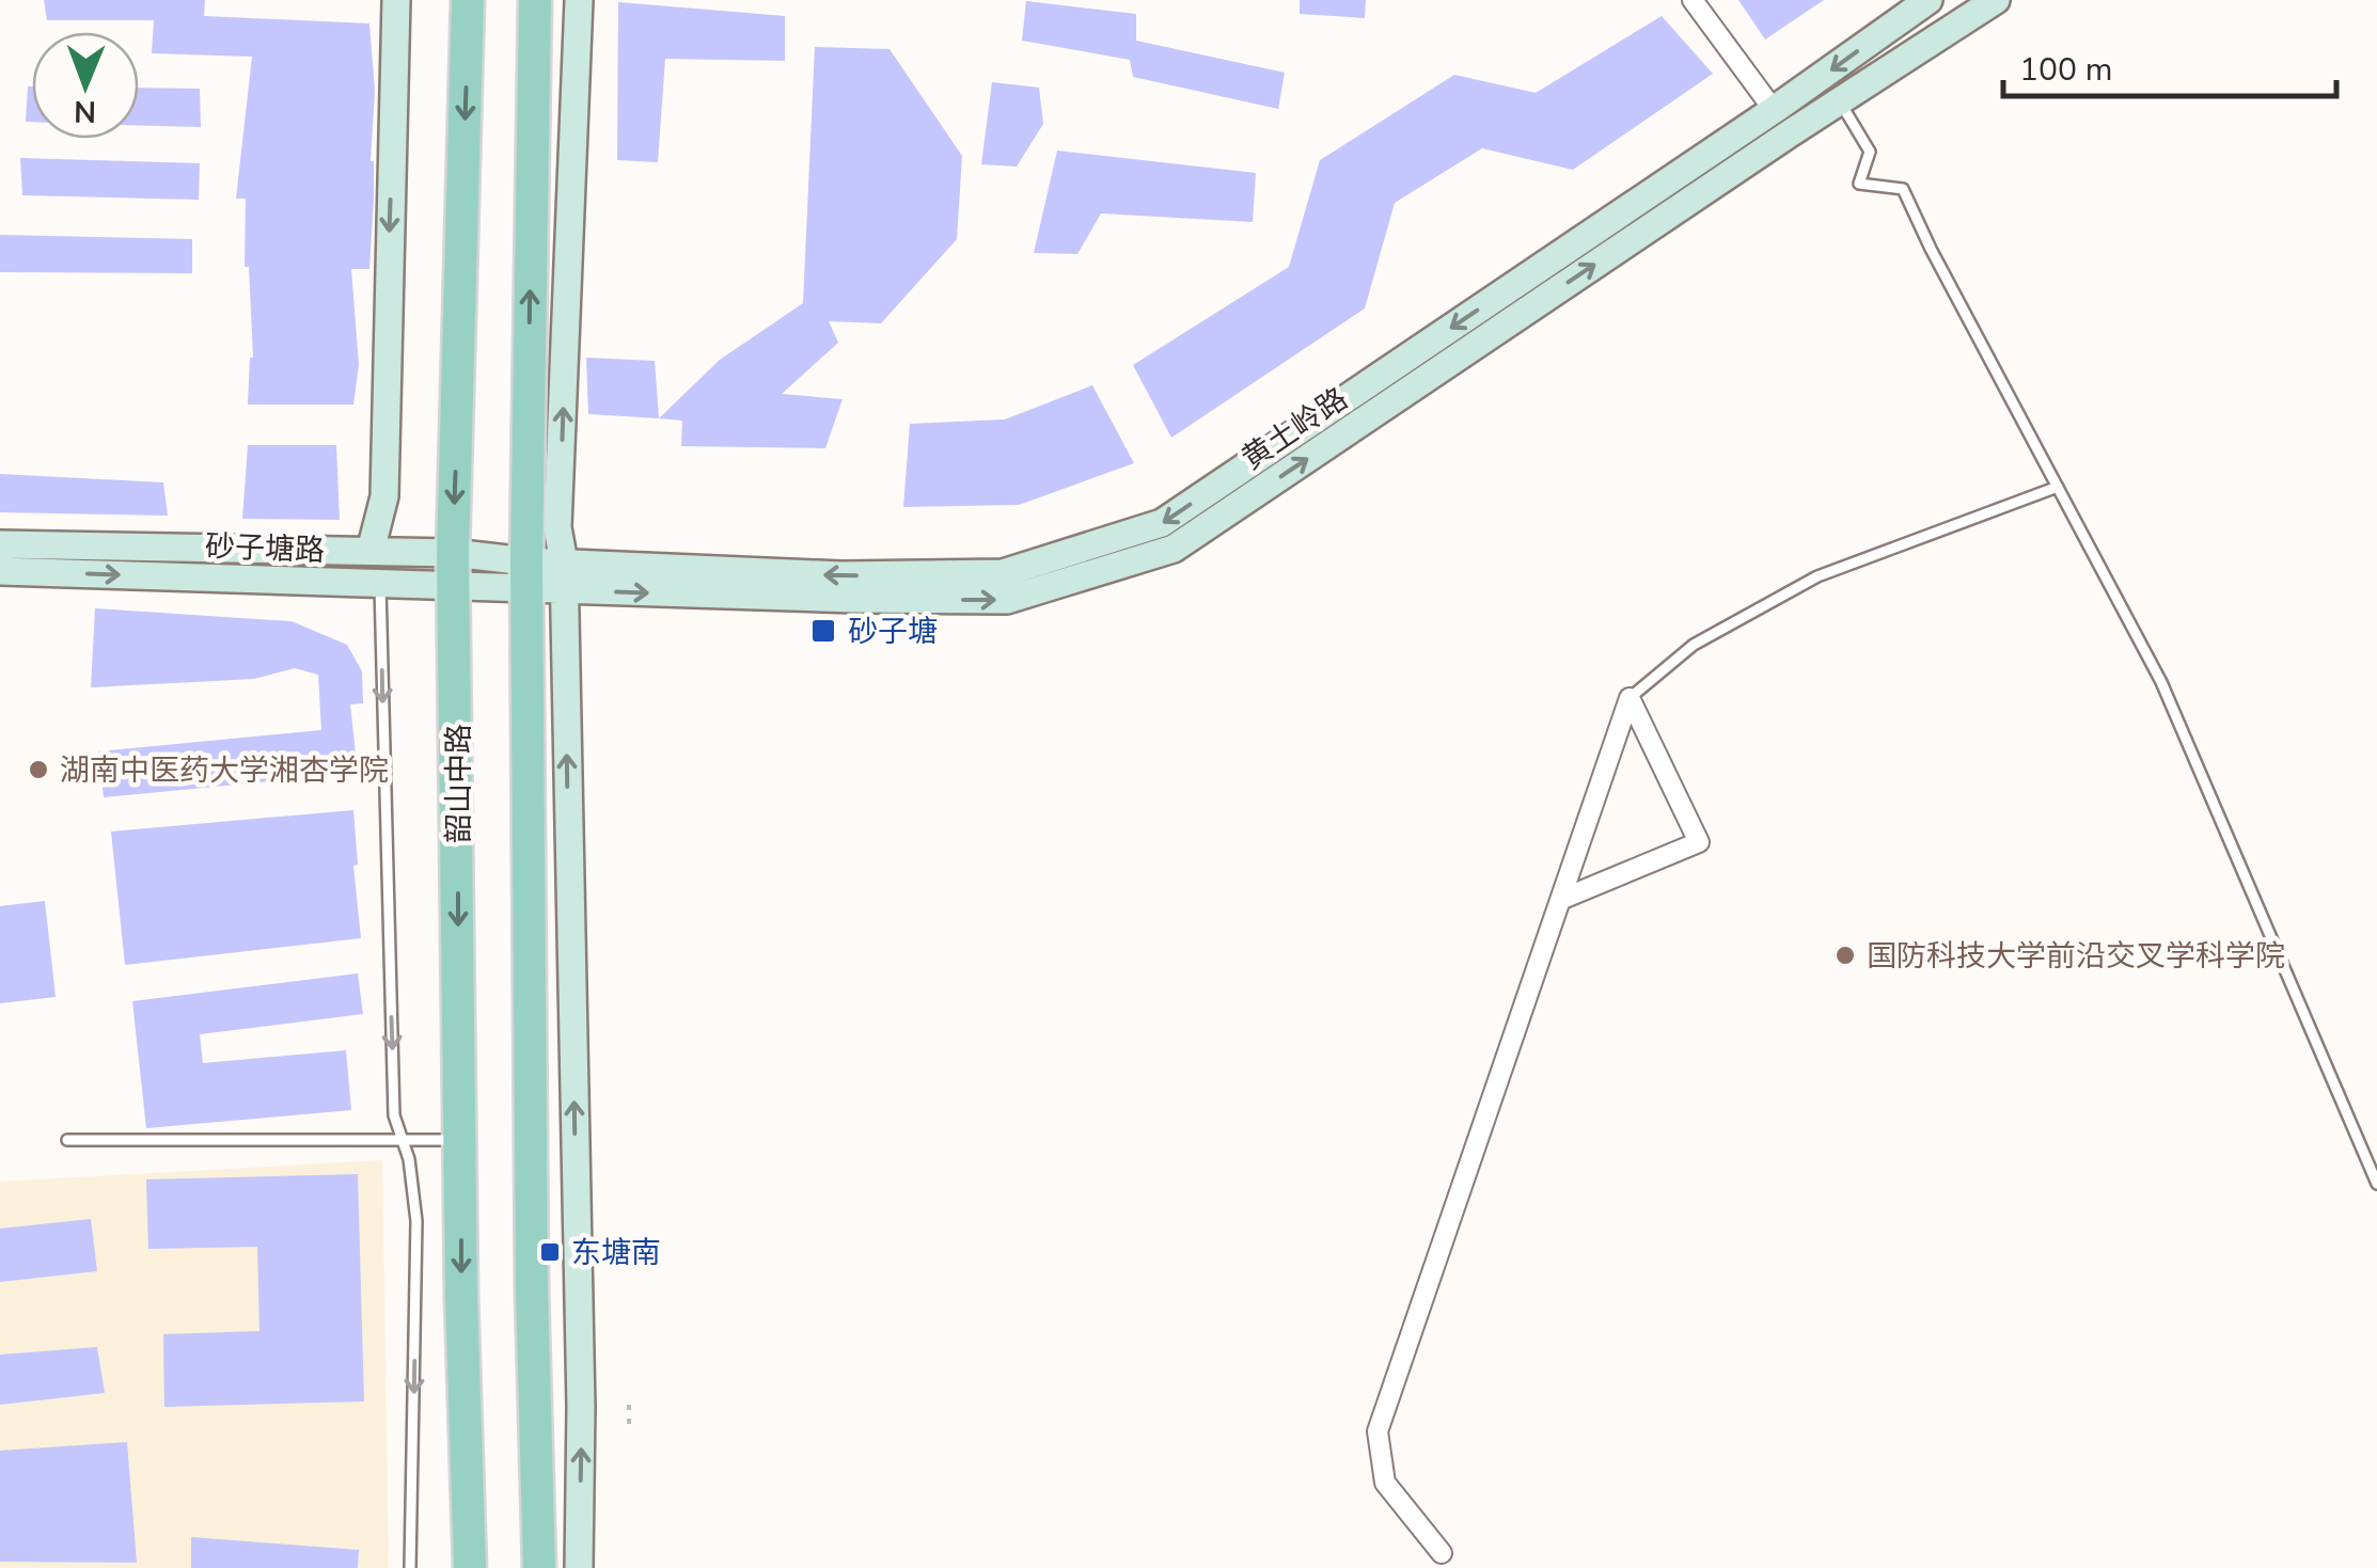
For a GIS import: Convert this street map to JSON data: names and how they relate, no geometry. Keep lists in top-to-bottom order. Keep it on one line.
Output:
{"streets":{"main road":["韶山中路"],"street":["黄土岭路","砂子塘路"]},"crossings":[["黄土岭路","砂子塘路"],["砂子塘路","韶山中路"]],"places":{"transit":["砂子塘","东塘南"],"other":["湖南中医药大学湘杏学院","国防科技大学前沿交叉学科学院"]},"scale_bar":"100 m","north":"bottom"}
